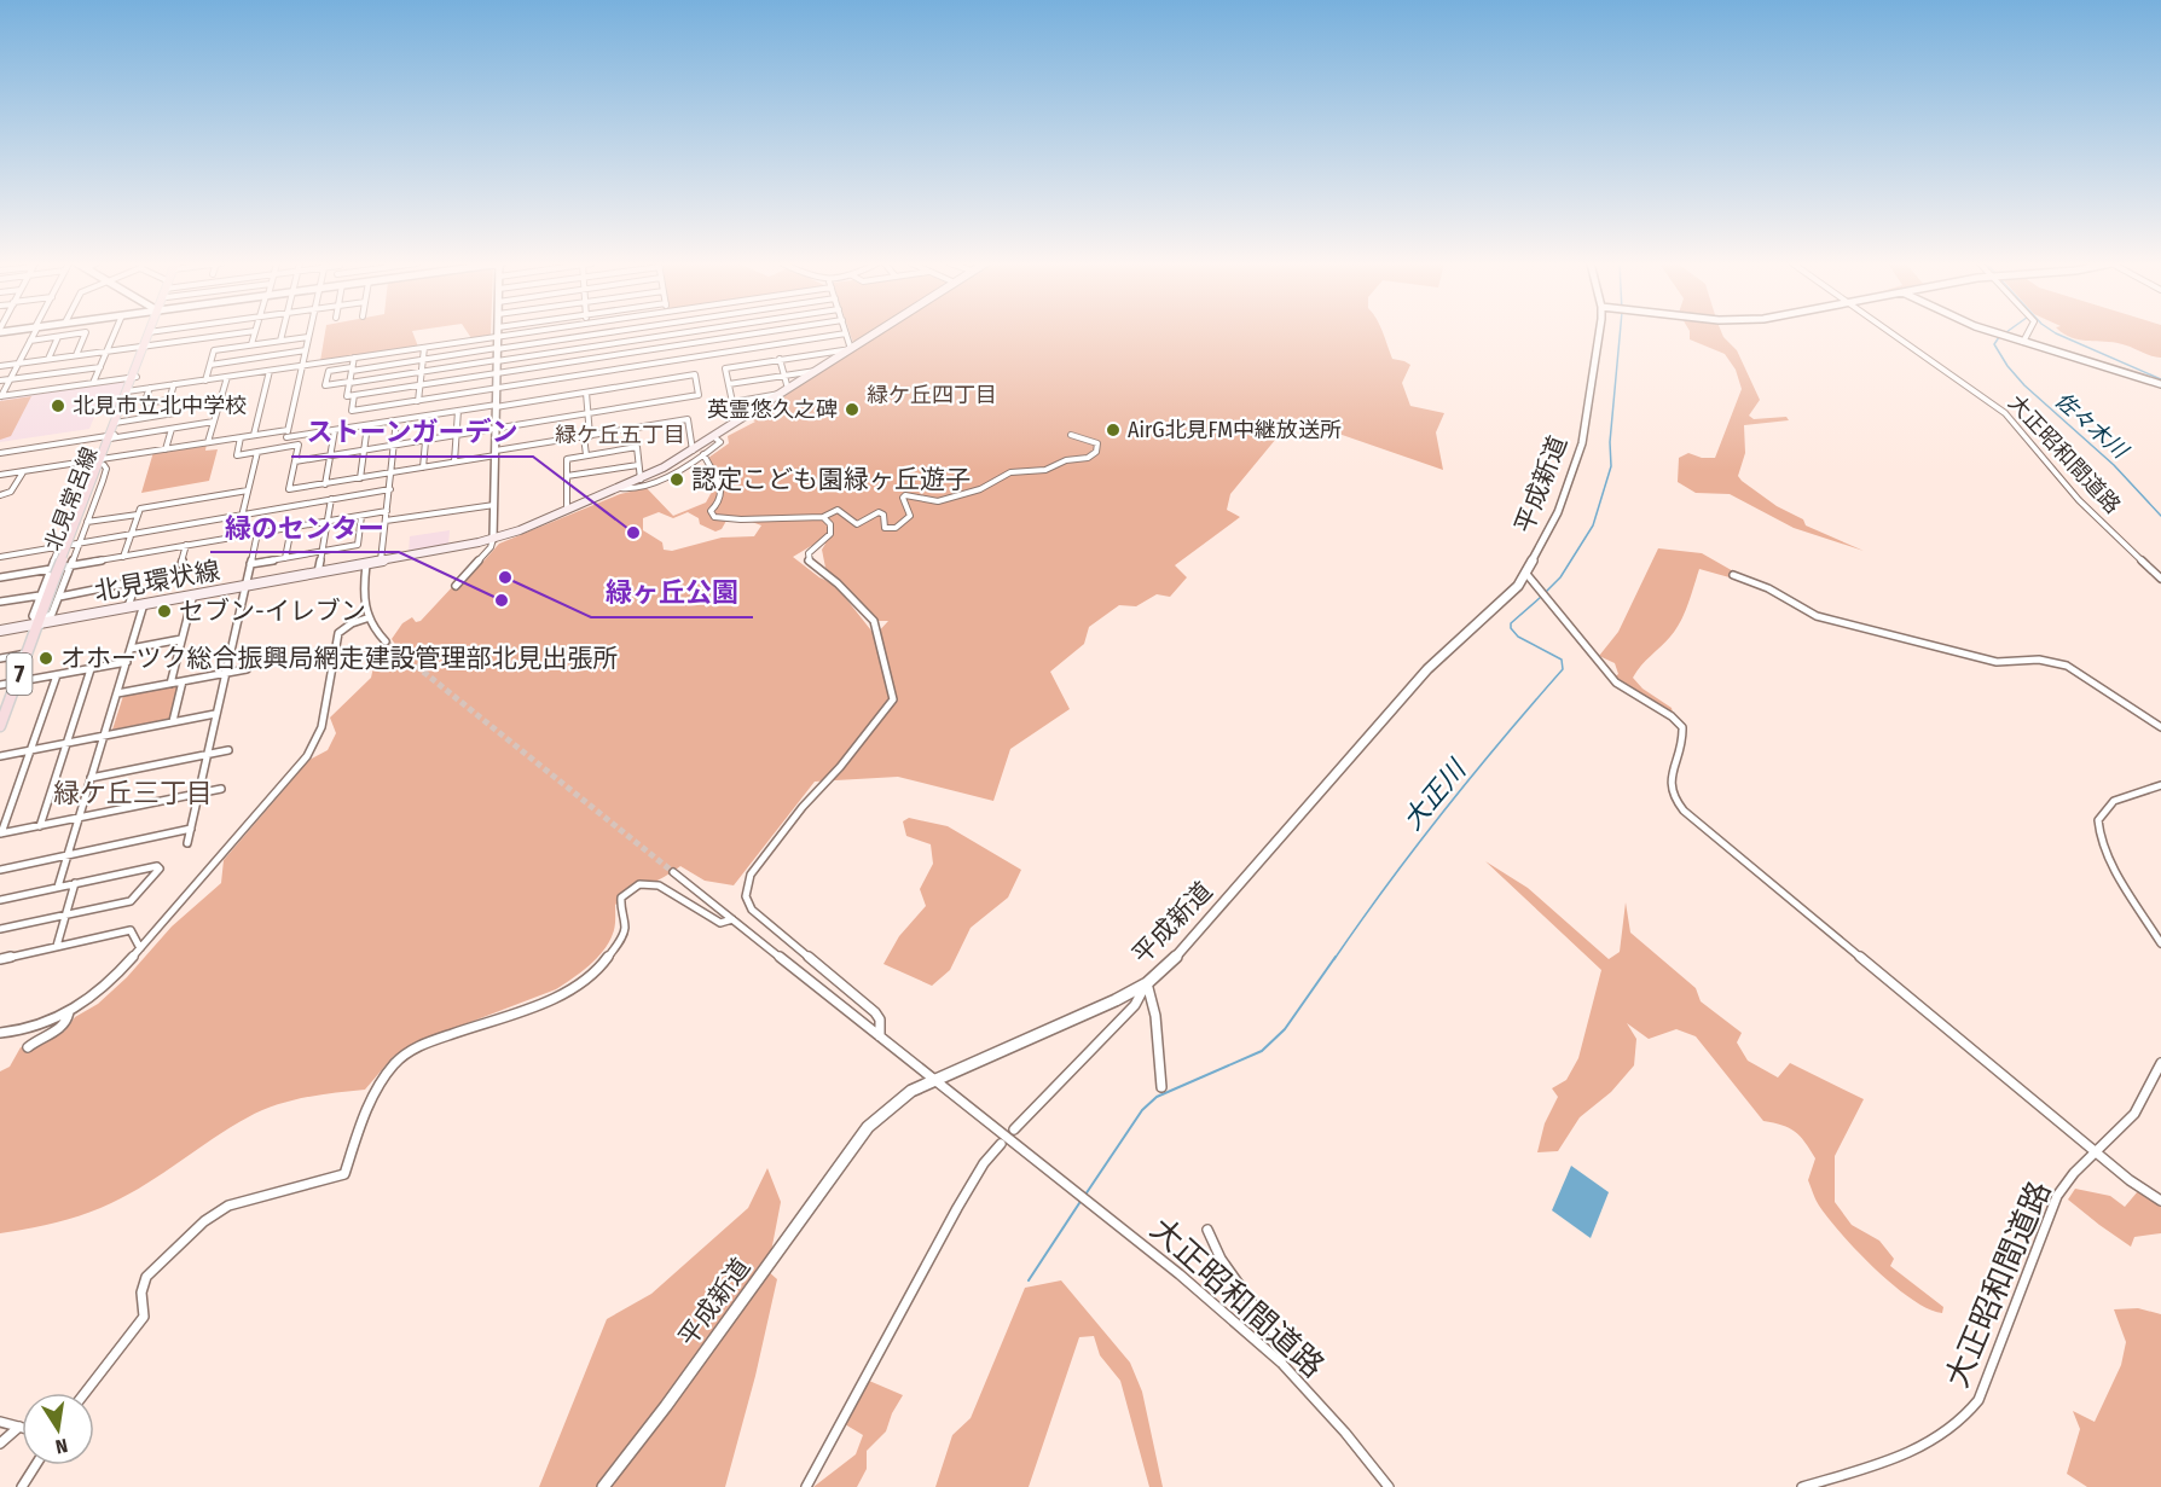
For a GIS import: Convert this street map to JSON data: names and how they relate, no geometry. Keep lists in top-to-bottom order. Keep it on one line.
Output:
{"streets":{"main road":["北見常呂線","北見環状線","7"],"street":["大正昭和間道路","平成新道"]},"crossings":[["大正昭和間道路","平成新道"],["北見常呂線","北見環状線"]],"districts":["緑ケ丘四丁目","緑ケ丘五丁目","緑ケ丘三丁目"],"water":["佐々木川","大正川"],"places":["北見市立北中学校","英霊悠久之碑","AirG北見FM中継放送所","認定こども園緑ヶ丘遊子","ストーンガーデン","緑ヶ丘公園","緑のセンター","セブン-イレブン","オホーツク総合振興局網走建設管理部北見出張所"],"north":"bottom"}
